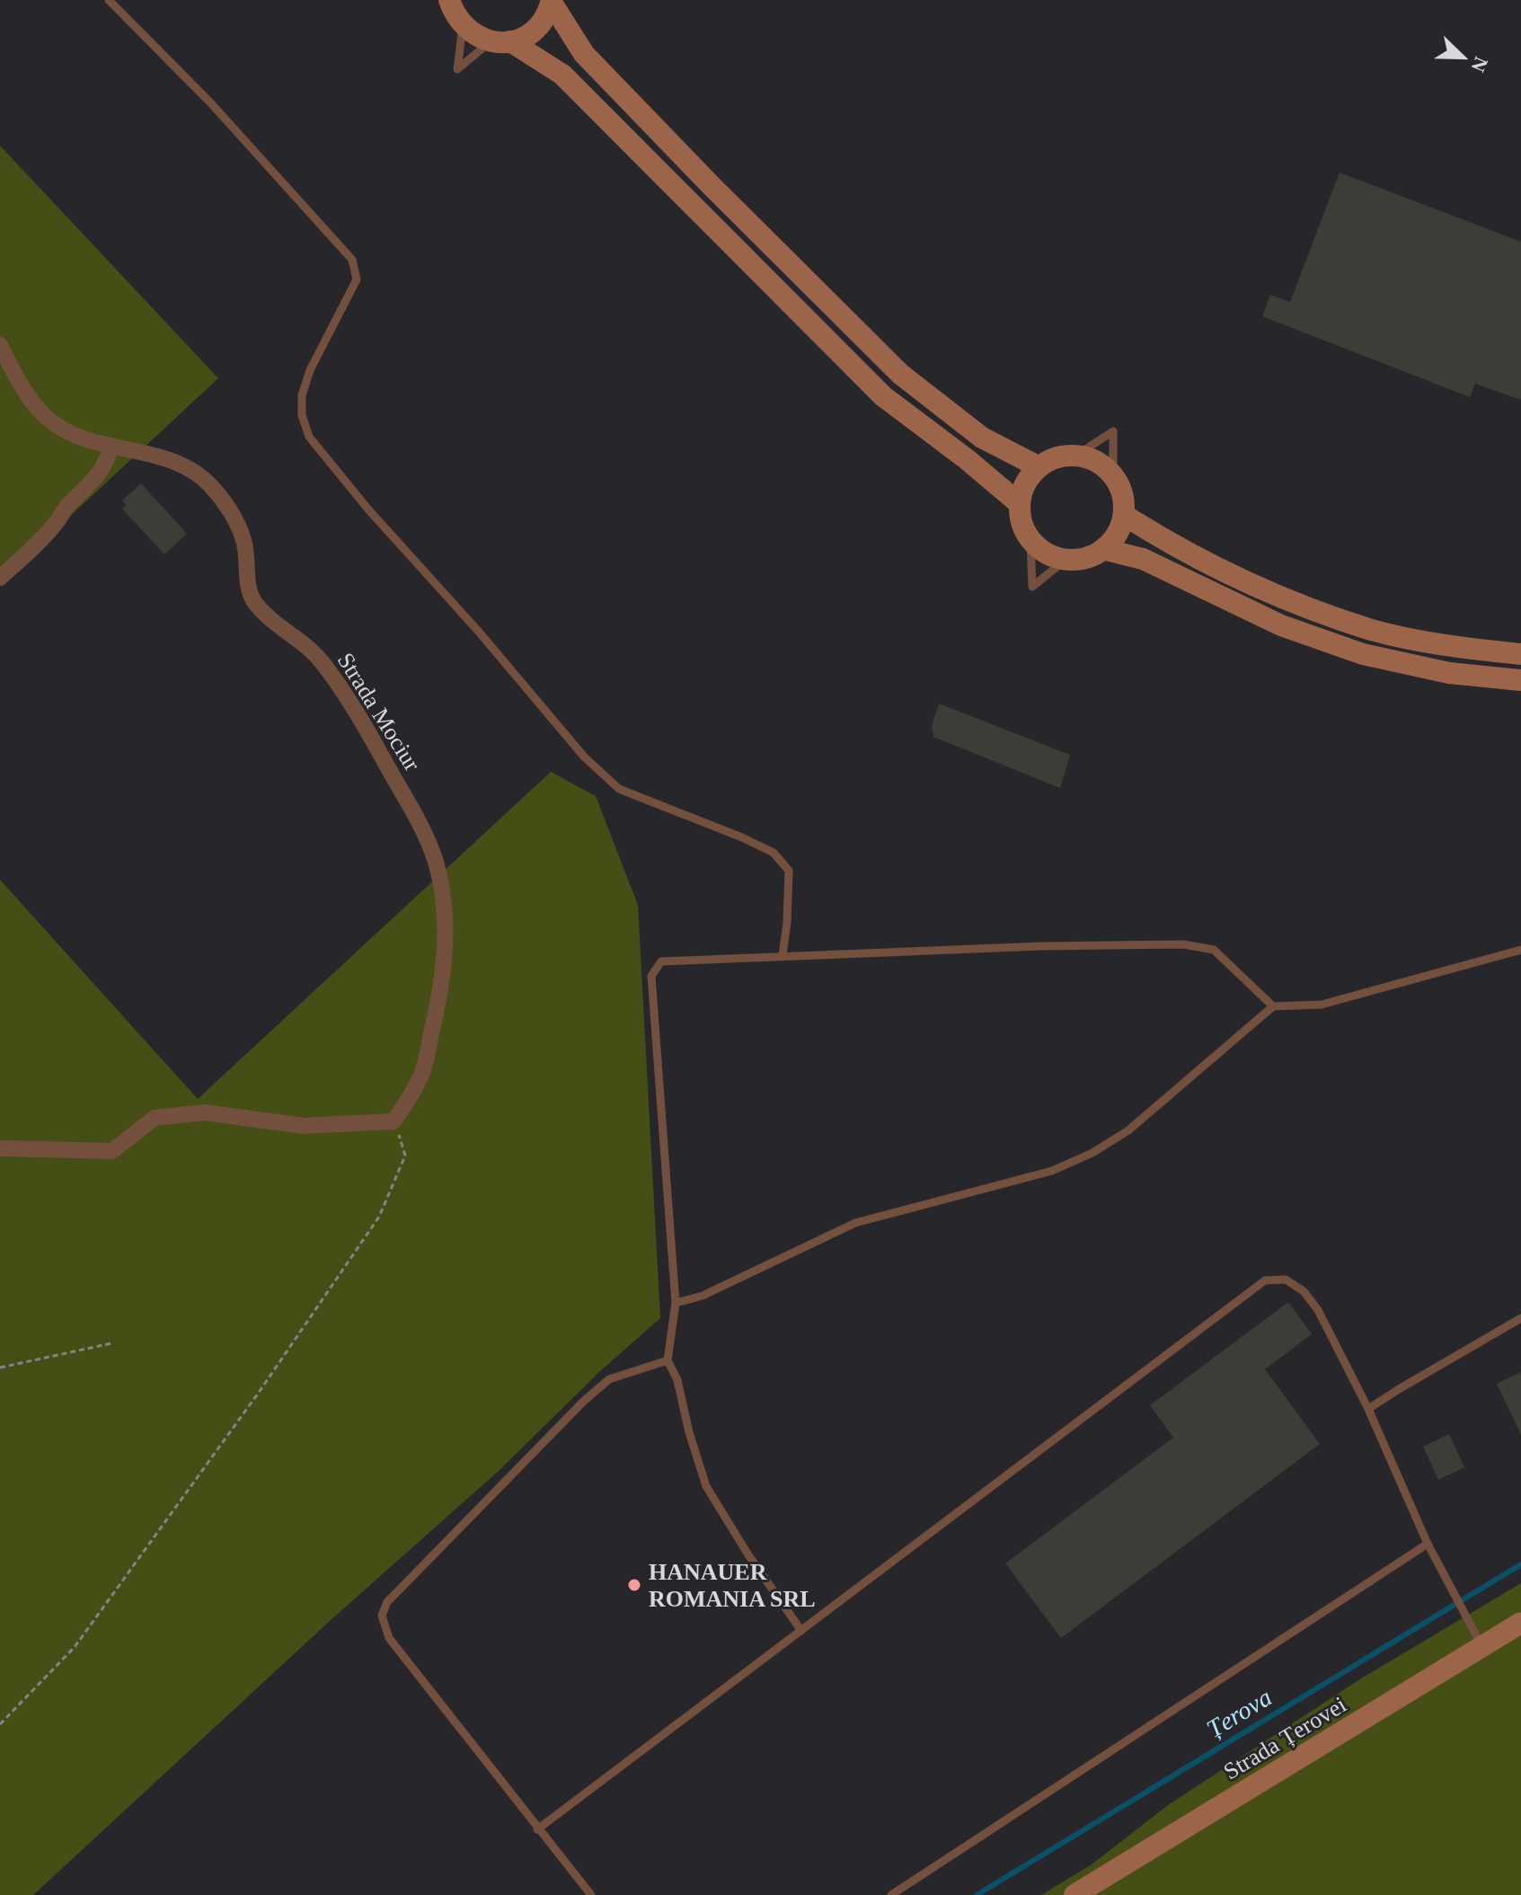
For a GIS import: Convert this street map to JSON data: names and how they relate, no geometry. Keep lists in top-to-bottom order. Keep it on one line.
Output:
{"streets":{"street":["Strada Mociur","Strada Țerovei"]},"water":["Țerova"],"places":["HANAUER ROMANIA SRL"],"north":"bottom right"}
